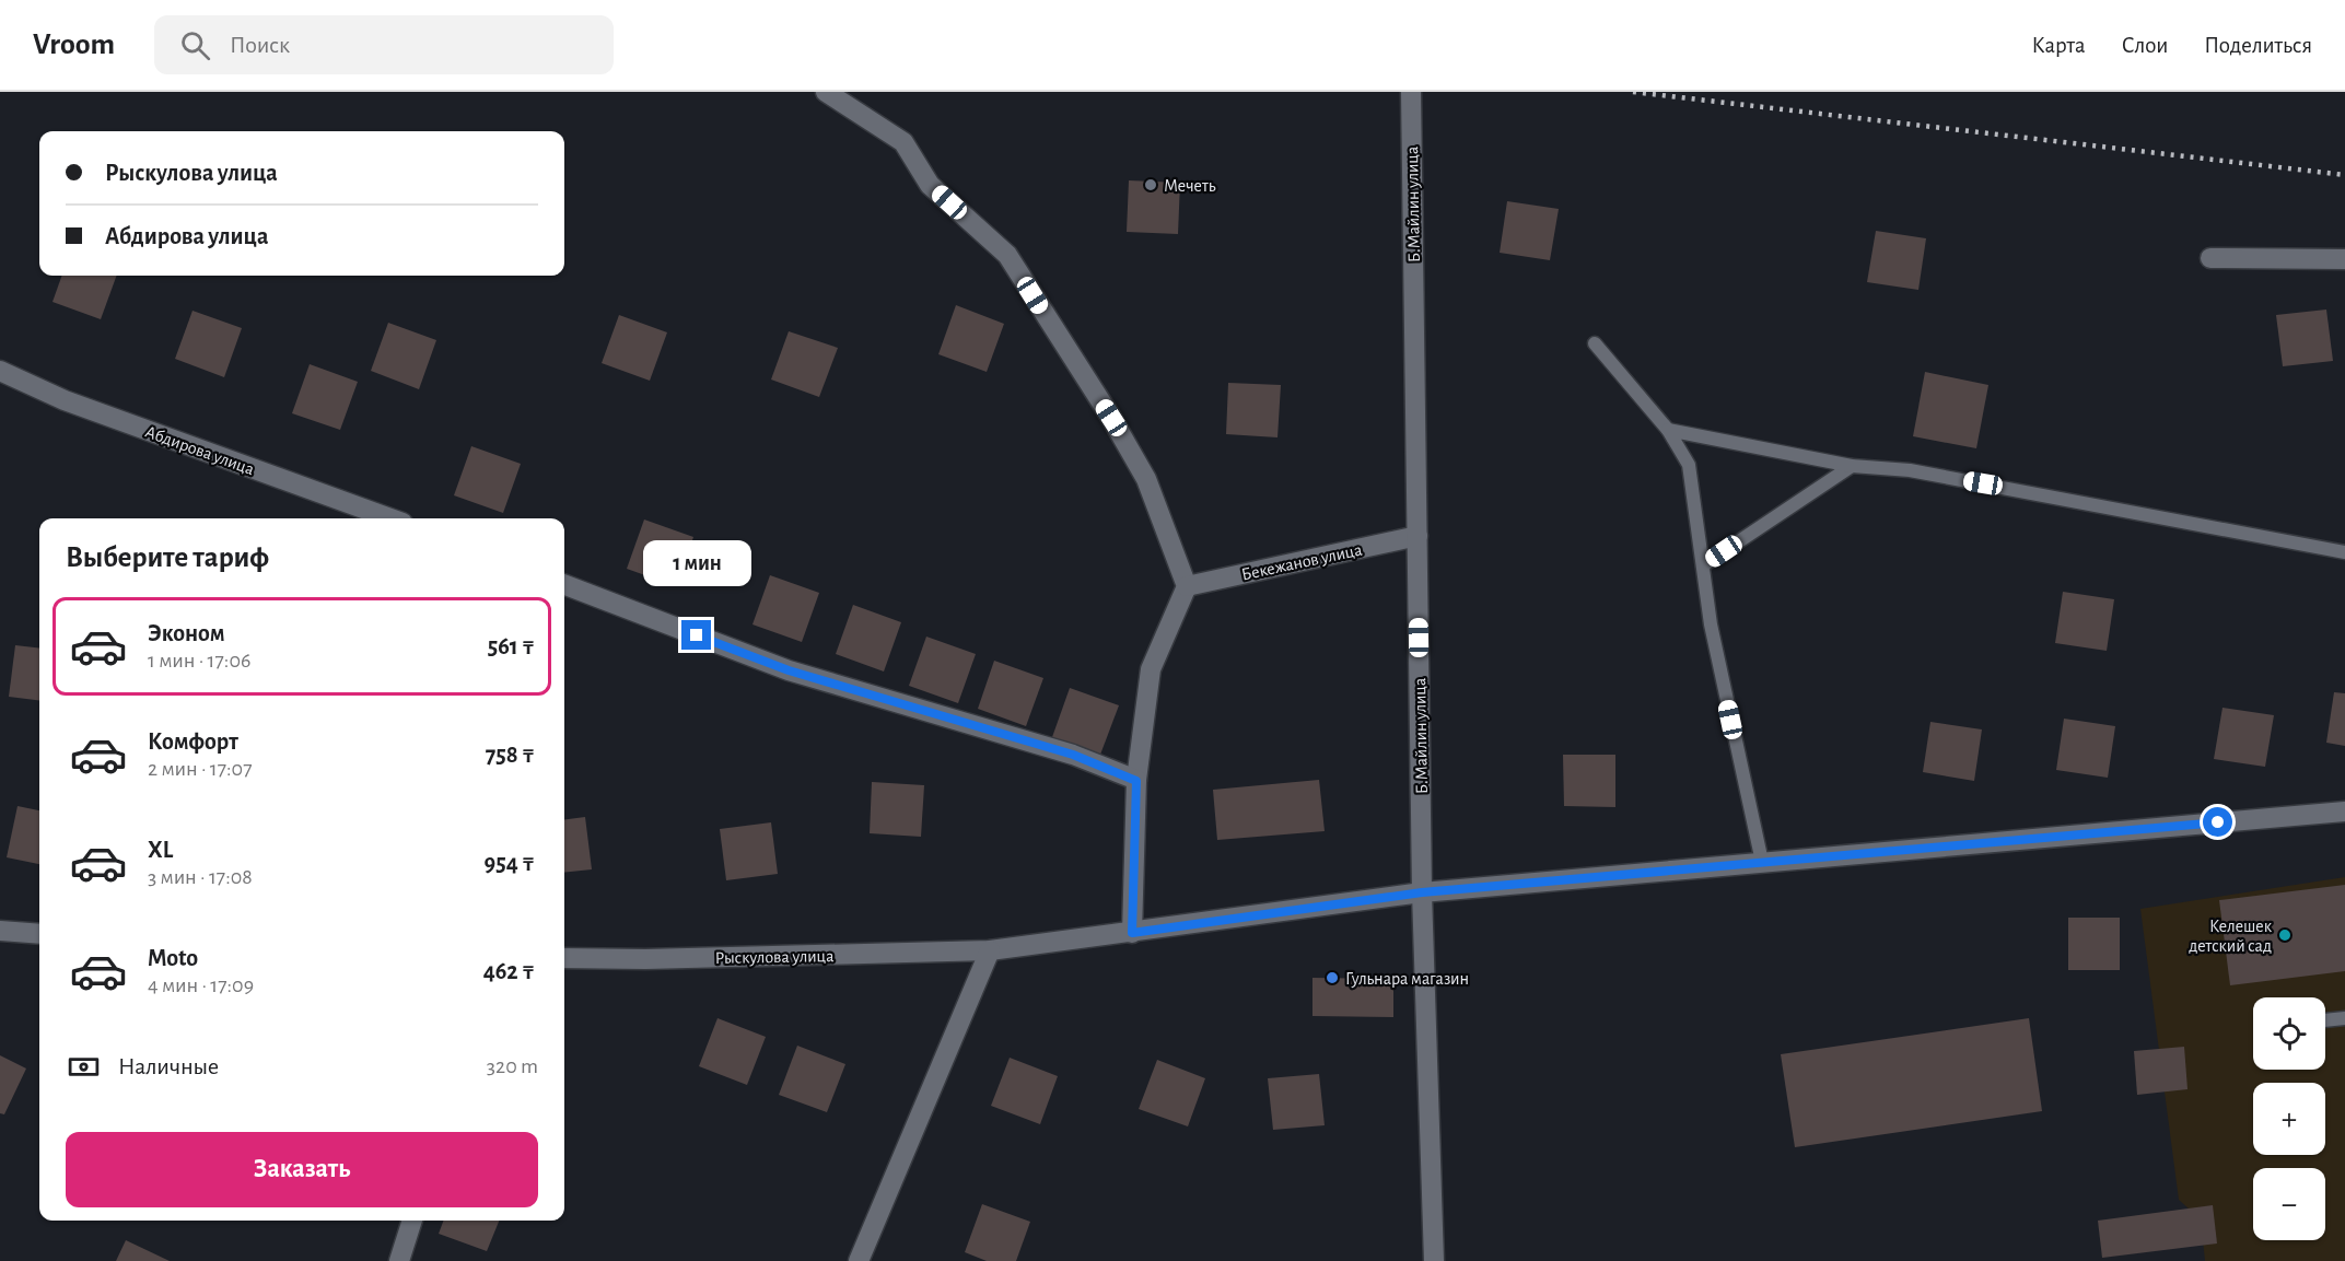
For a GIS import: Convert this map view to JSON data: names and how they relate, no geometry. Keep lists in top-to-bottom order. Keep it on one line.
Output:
{"streets":{"street":["Б.Майлин улица","Абдирова улица","Бекежанов улица","Рыскулова улица"]},"crossings":[["Б.Майлин улица","Бекежанов улица"],["Б.Майлин улица","Рыскулова улица"]],"places":["Мечеть","Келешек детский сад","Гульнара магазин"],"page":{"header":"Vroom","search":"Поиск","nav":["Карта","Слои","Поделиться"],"banner":["Рыскулова улица","Абдирова улица"],"heading":"Выберите тариф","bubble":"1 мин","list":[{"name":"Эконом","note":"1 мин · 17:06","value":"561 ₸"},{"name":"Комфорт","note":"2 мин · 17:07","value":"758 ₸"},{"name":"XL","note":"3 мин · 17:08","value":"954 ₸"},{"name":"Moto","note":"4 мин · 17:09","value":"462 ₸"}],"map_buttons":["+","−"],"pay":["Наличные","320 m"],"buttons":"Заказать"}}
